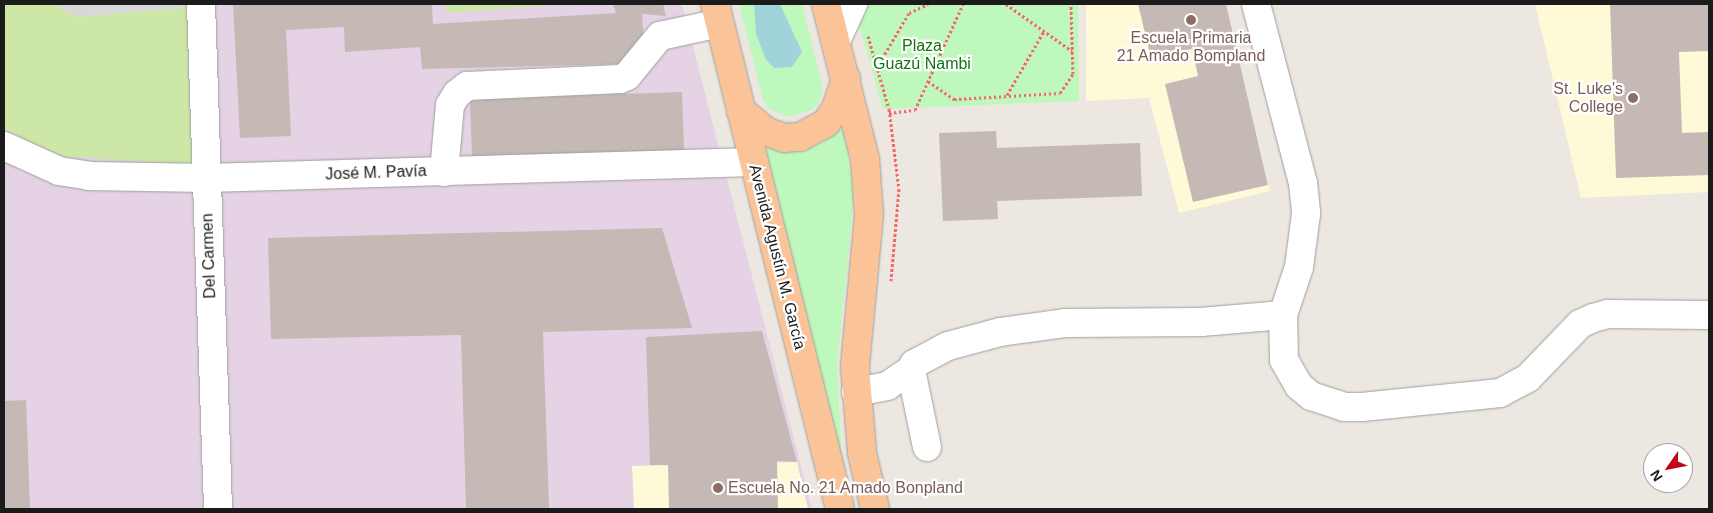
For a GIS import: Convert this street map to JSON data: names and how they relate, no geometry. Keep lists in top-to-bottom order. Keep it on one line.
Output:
{"streets":{"main road":["Avenida Agustín M. García"],"street":["José M. Pavía","Del Carmen"]},"crossings":[["José M. Pavía","Del Carmen"],["José M. Pavía","Avenida Agustín M. García"]],"parks":["Plaza Guazú Nambi"],"places":["Escuela Primaria 21 Amado Bompland","St. Luke's College","Escuela No. 21 Amado Bonpland"],"north":"bottom left"}
